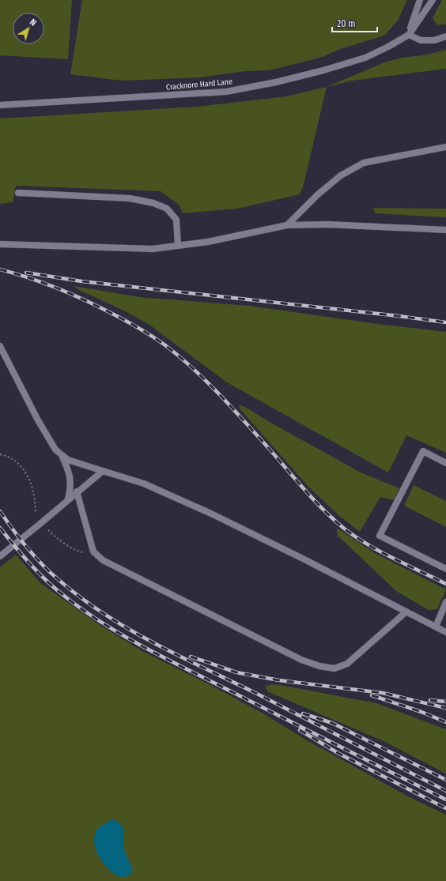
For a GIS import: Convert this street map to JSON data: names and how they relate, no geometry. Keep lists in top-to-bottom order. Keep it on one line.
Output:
{"streets":{"lane":["Cracknore Hard Lane"]},"scale_bar":"20 m","north":"top right"}
